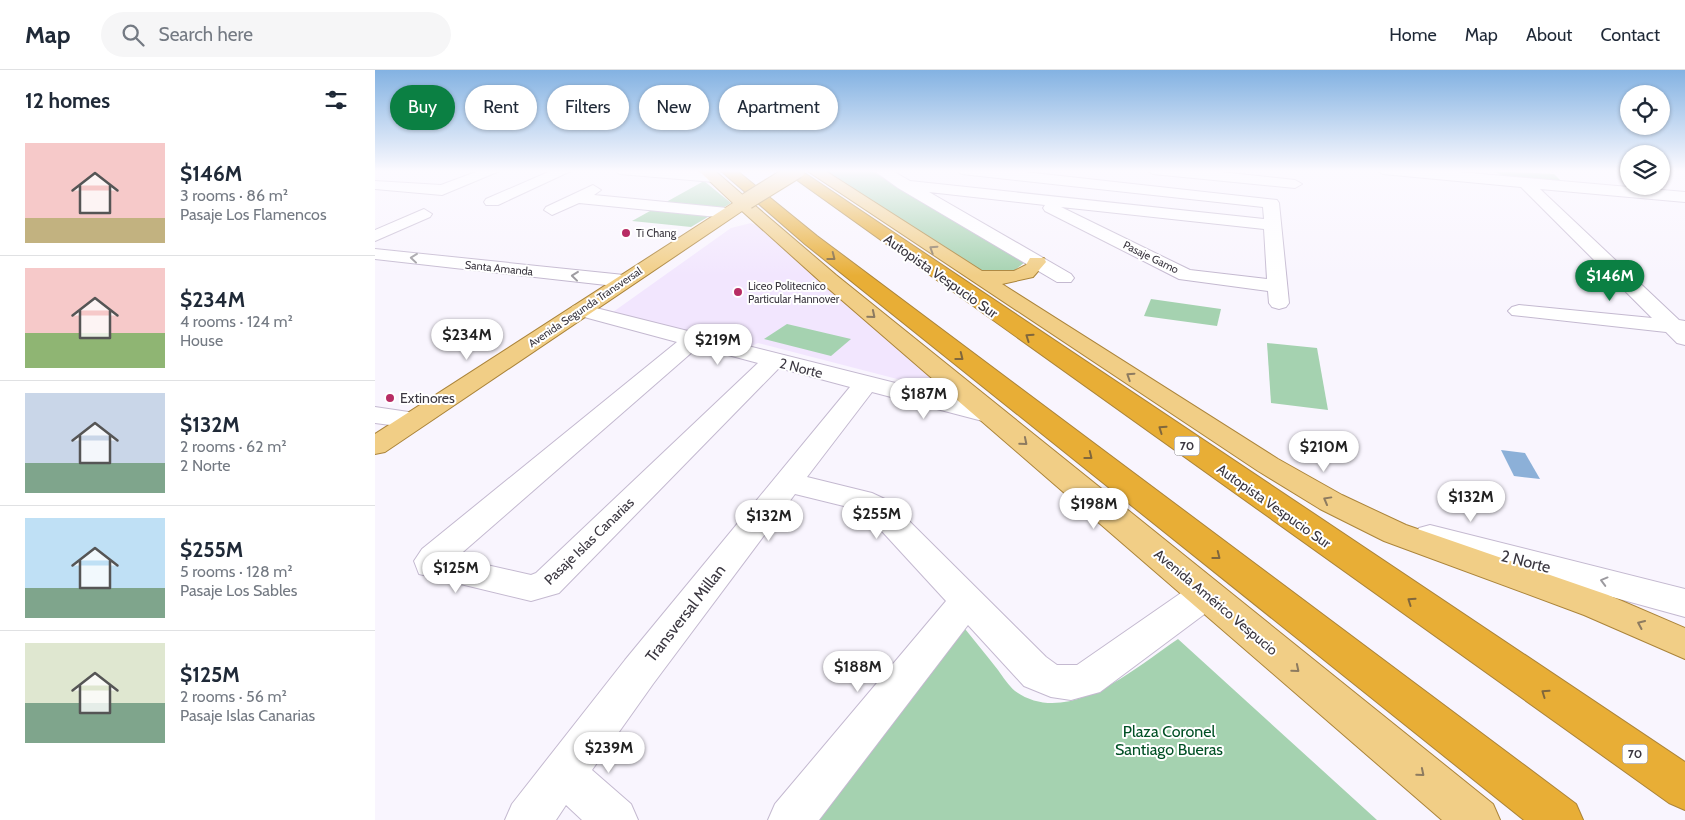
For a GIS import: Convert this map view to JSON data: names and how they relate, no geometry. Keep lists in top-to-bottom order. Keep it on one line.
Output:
{"streets":{"highway":["Autopista Vespucio Sur","70"],"main road":["Avenida Segunda Transversal","Avenida Américo Vespucio"],"street":["Pasaje Gamo","Santa Amanda","2 Norte","Pasaje Islas Canarias","Transversal Millan"]},"crossings":[["Santa Amanda","Avenida Segunda Transversal"],["Avenida Segunda Transversal","2 Norte"],["2 Norte","Pasaje Islas Canarias"],["2 Norte","Avenida Américo Vespucio"],["2 Norte","Transversal Millan"]],"one_way":["Santa Amanda","2 Norte"],"parks":["Plaza Coronel Santiago Bueras"],"places":["Ti Chang","Liceo Politecnico Particular Hannover","Extinores"],"page":{"header":"Map","search":"Search here","nav":["Home","Map","About","Contact"],"heading":"12 homes","chip":["Buy","Rent","Filters","New","Apartment"],"list":[{"name":"$146M","note":"3 rooms · 86 m² · Pasaje Los Flamencos"},{"name":"$234M","note":"4 rooms · 124 m² · House"},{"name":"$132M","note":"2 rooms · 62 m² · 2 Norte"},{"name":"$255M","note":"5 rooms · 128 m² · Pasaje Los Sables"},{"name":"$125M","note":"2 rooms · 56 m² · Pasaje Islas Canarias"}],"price":["$146M","$234M","$219M","$187M","$210M","$132M","$198M","$255M","$132M","$125M","$188M","$239M"]}}
